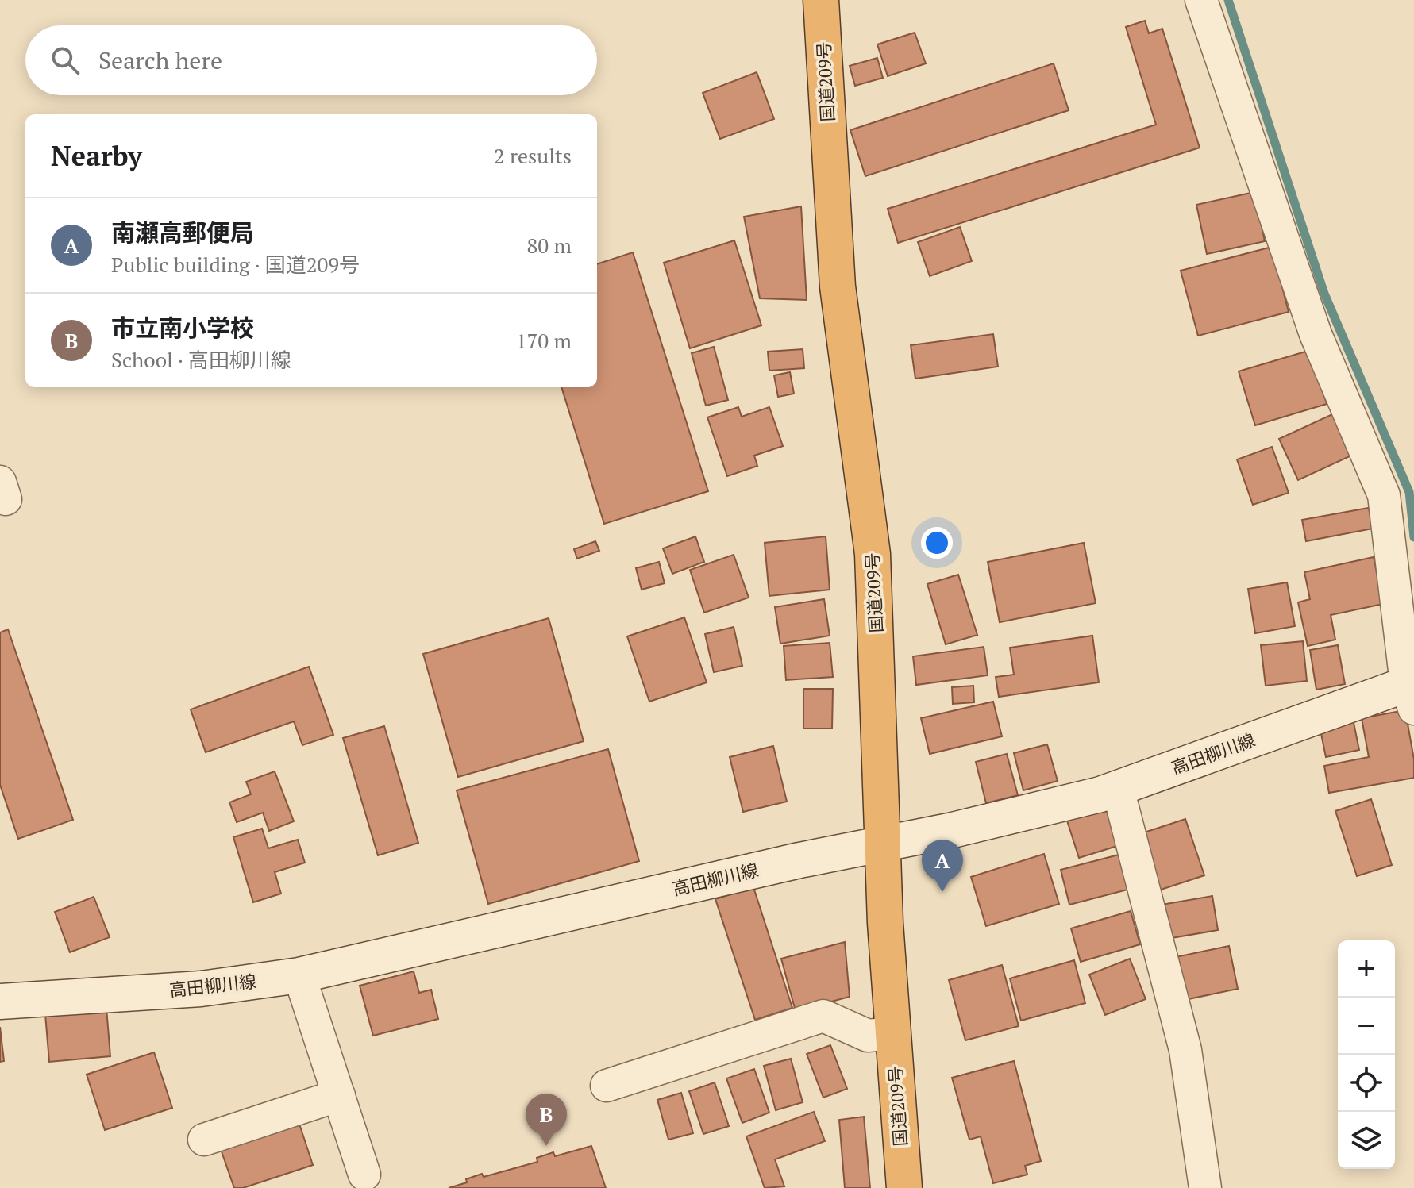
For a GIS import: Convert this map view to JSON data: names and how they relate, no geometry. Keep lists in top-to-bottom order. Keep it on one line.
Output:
{"streets":{"highway":["国道209号"],"main road":["高田柳川線"]},"crossings":[["国道209号","高田柳川線"]],"page":{"search":"Search here","heading":["Nearby","2 results"],"list":[{"mark":"A","name":"南瀬高郵便局","note":"Public building · 国道209号","value":"80 m"},{"mark":"B","name":"市立南小学校","note":"School · 高田柳川線","value":"170 m"}],"pins":["A","B"],"map_buttons":["+","−"]}}
